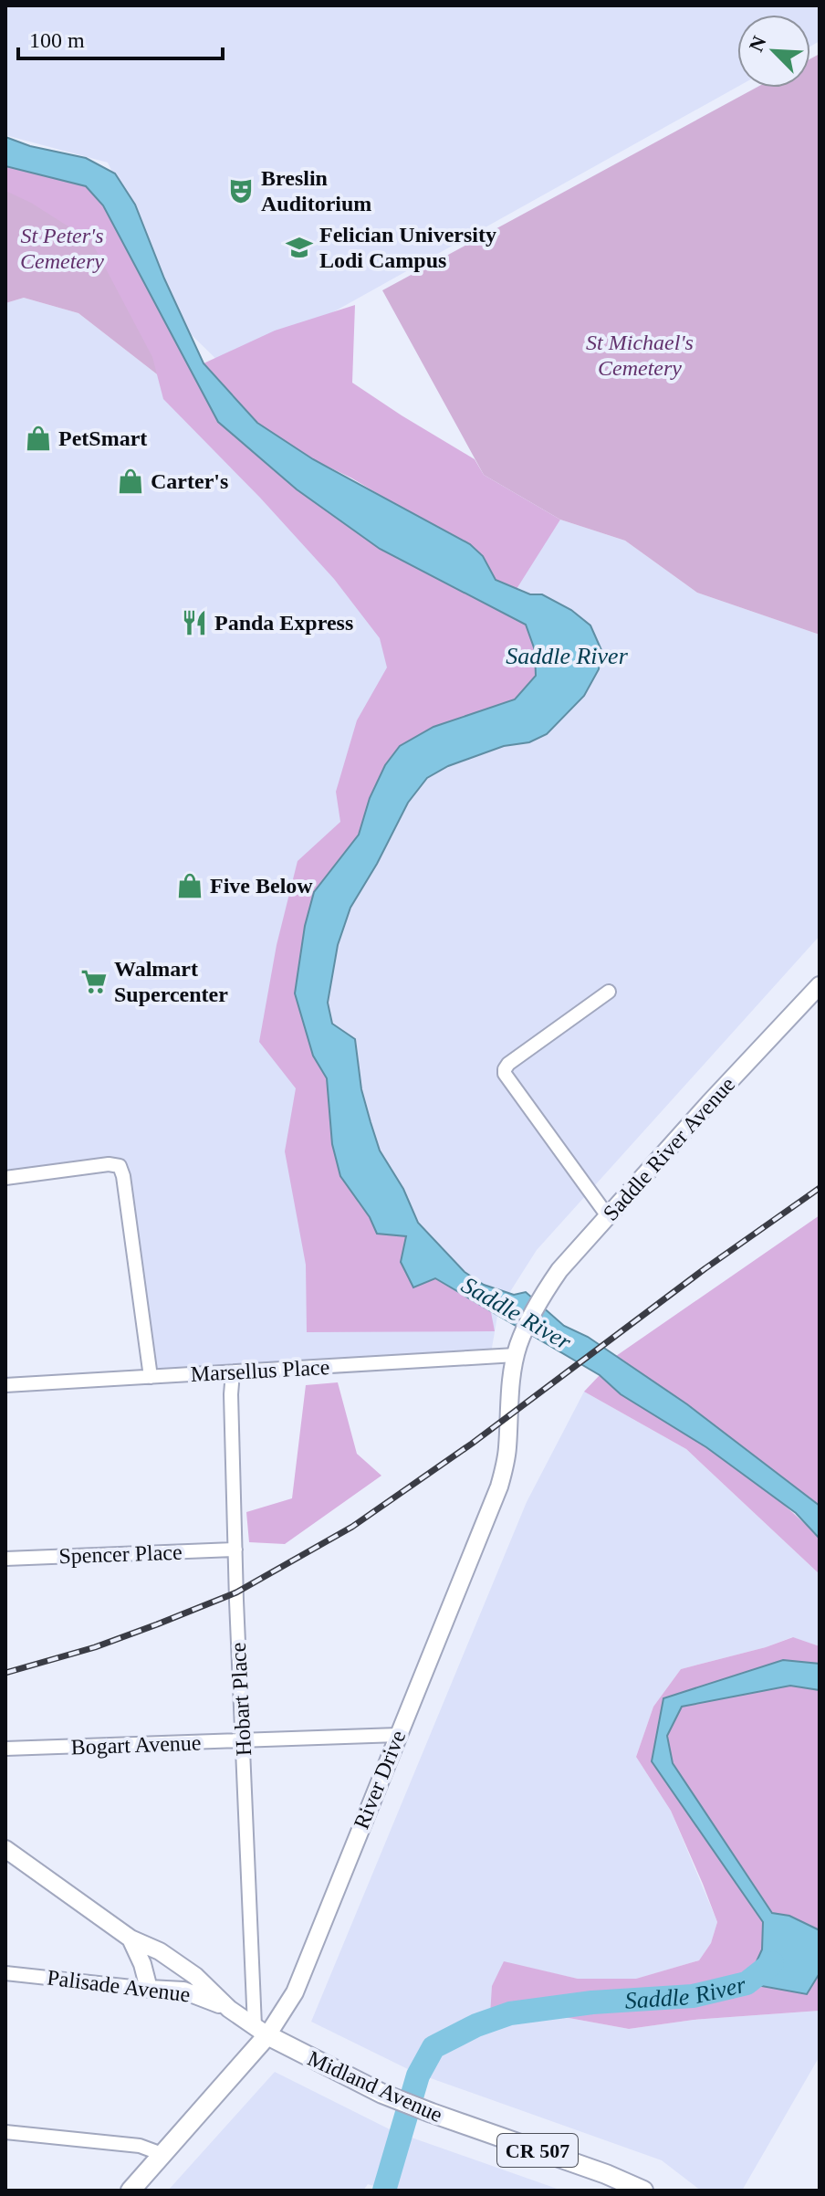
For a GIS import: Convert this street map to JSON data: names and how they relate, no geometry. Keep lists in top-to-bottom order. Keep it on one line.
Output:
{"streets":{"main road":["River Drive","Midland Avenue","CR 507"],"street":["Saddle River Avenue","Marsellus Place","Spencer Place","Hobart Place","Bogart Avenue","Palisade Avenue"]},"crossings":[["Saddle River Avenue","River Drive"],["Marsellus Place","Hobart Place"],["Marsellus Place","River Drive"],["Spencer Place","Hobart Place"],["Hobart Place","Bogart Avenue"],["Hobart Place","River Drive"],["Hobart Place","Midland Avenue"],["Bogart Avenue","River Drive"],["River Drive","Midland Avenue"],["Palisade Avenue","Midland Avenue"]],"water":["Saddle River"],"parks":["St Peter's Cemetery","St Michael's Cemetery"],"places":{"theatre":["Breslin Auditorium"],"school or university":["Felician University Lodi Campus"],"shop":["PetSmart","Carter's","Five Below"],"restaurant":["Panda Express"],"supermarket":["Walmart Supercenter"]},"scale_bar":"100 m","north":"top left"}
